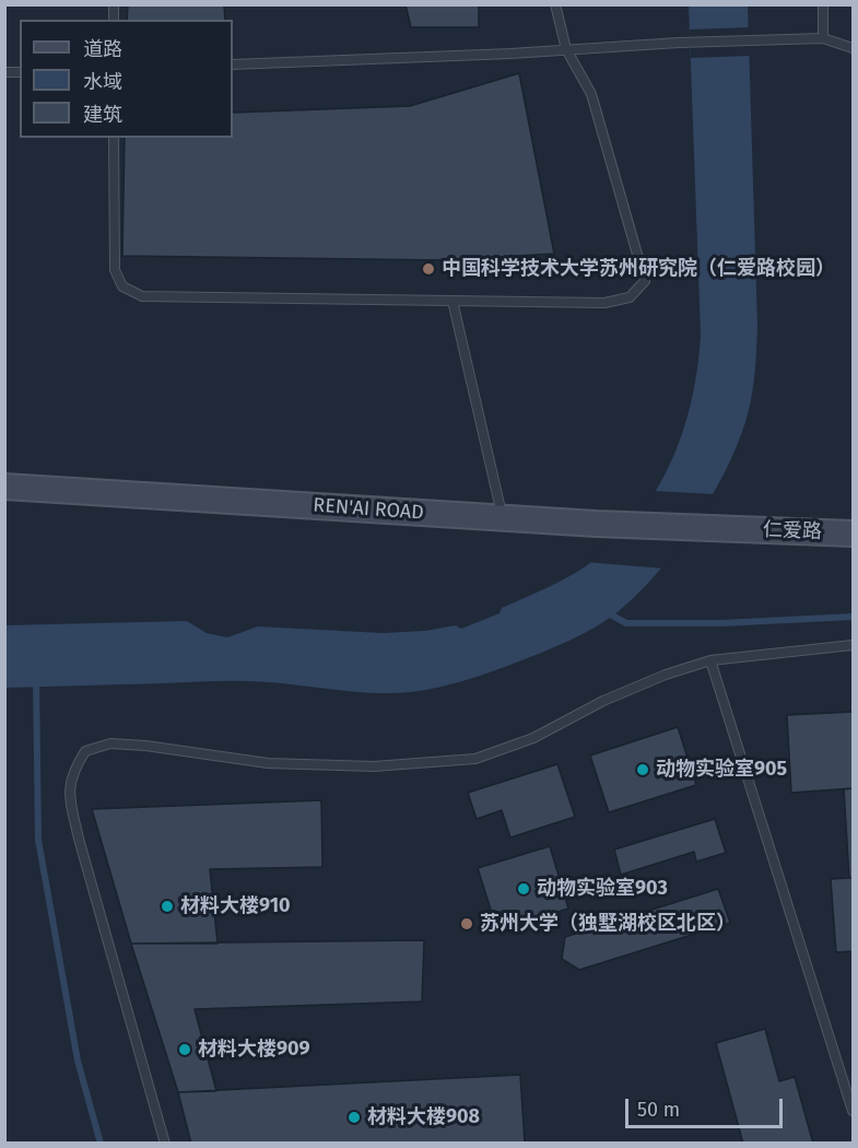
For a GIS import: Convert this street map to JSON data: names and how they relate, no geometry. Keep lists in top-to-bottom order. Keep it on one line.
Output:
{"streets":{"main road":["REN'AI ROAD","仁爱路"]},"crossings":[["REN'AI ROAD","仁爱路"]],"places":["中国科学技术大学苏州研究院（仁爱路校园）","动物实验室905","动物实验室903","材料大楼910","苏州大学（独墅湖校区北区）","材料大楼909","材料大楼908"],"legend":["道路","水域","建筑"],"scale_bar":"50 m"}
